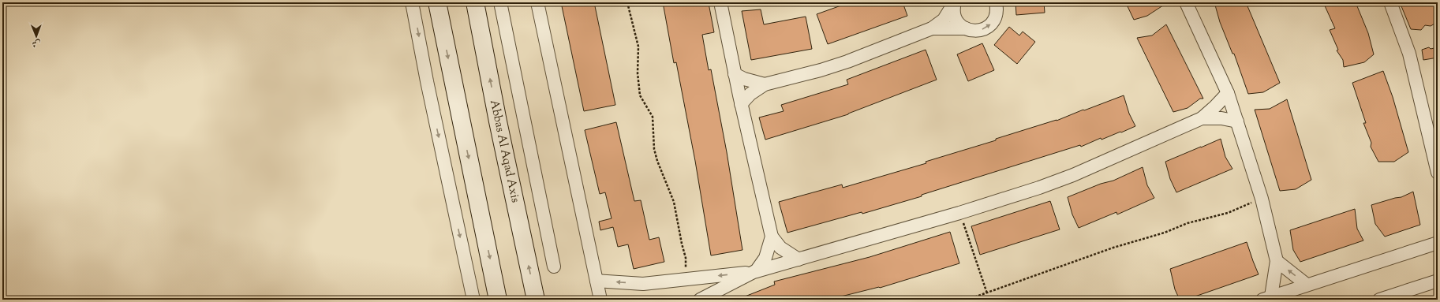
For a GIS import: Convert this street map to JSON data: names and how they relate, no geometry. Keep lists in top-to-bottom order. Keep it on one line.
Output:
{"streets":{"main road":["Abbas Al Aqad Axis"]},"north":"bottom"}
